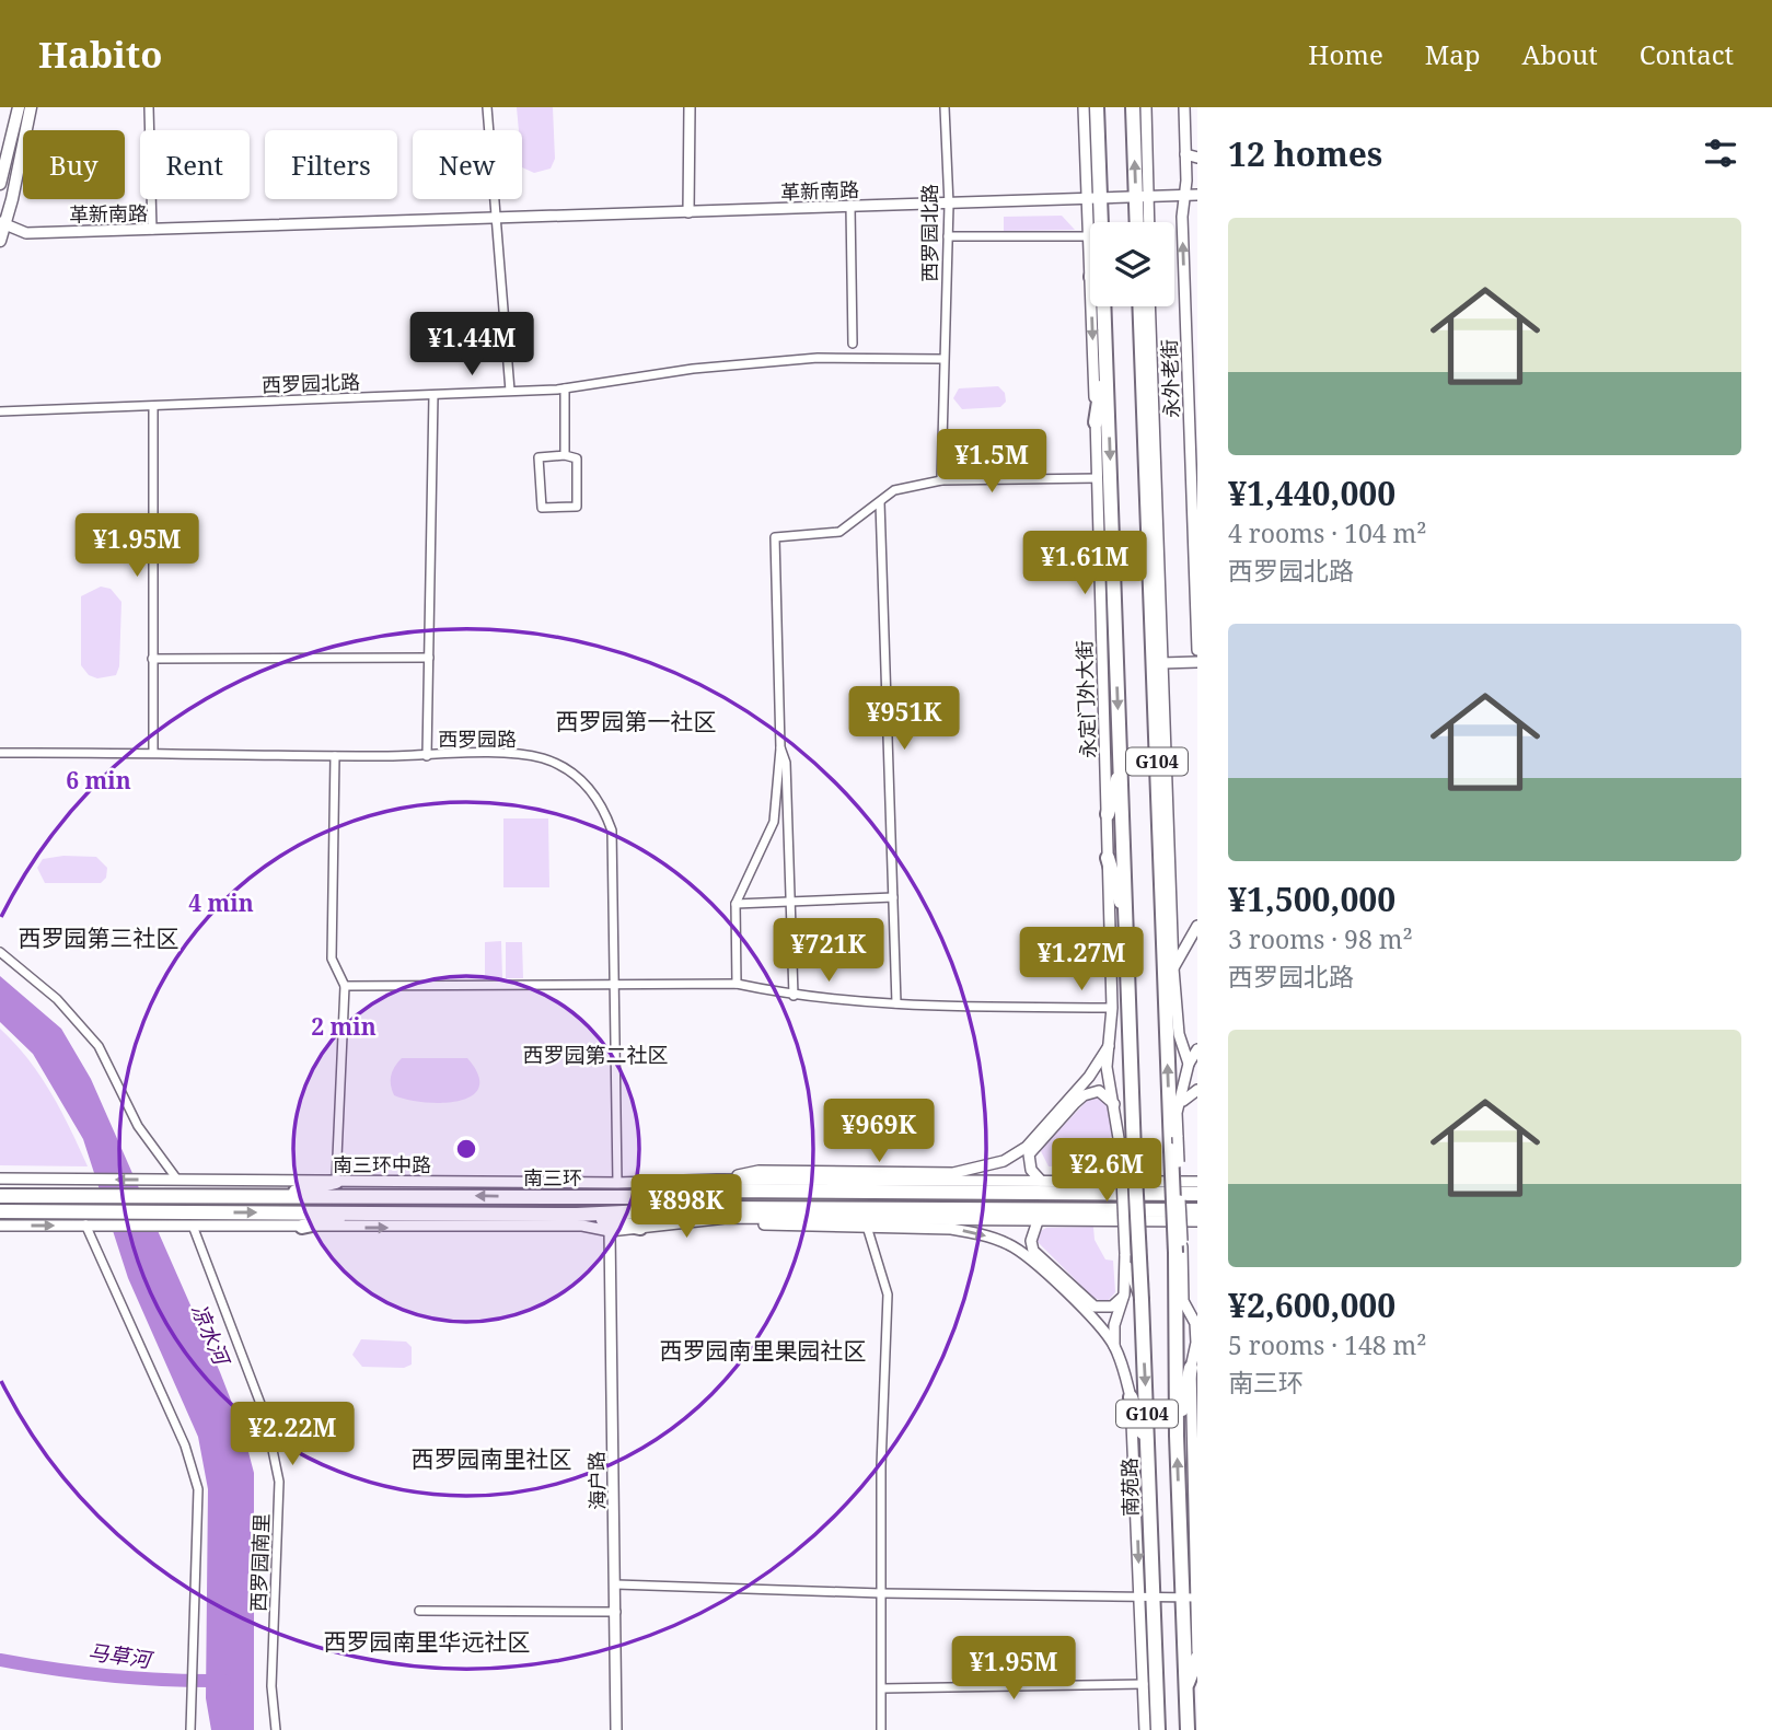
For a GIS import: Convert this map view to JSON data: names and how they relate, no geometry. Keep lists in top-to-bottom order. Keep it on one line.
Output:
{"streets":{"highway":["永定门外大街","G104","南三环","南苑路"],"street":["革新南路","西罗园北路","永外老街","西罗园路","南三环中路","海户路","西罗园南里"]},"crossings":[["革新南路","西罗园北路"],["革新南路","永外老街"],["革新南路","永定门外大街"],["永定门外大街","南苑路"],["西罗园路","南三环中路"]],"districts":["西罗园第一社区","西罗园第三社区","西罗园第二社区","西罗园南里果园社区","西罗园南里社区","西罗园南里华远社区"],"water":["凉水河","马草河"],"page":{"header":"Habito","nav":["Home","Map","About","Contact"],"heading":"12 homes","chip":["Buy","Rent","Filters","New"],"list":[{"name":"¥1,440,000","note":"4 rooms · 104 m² · 西罗园北路"},{"name":"¥1,500,000","note":"3 rooms · 98 m² · 西罗园北路"},{"name":"¥2,600,000","note":"5 rooms · 148 m² · 南三环"}],"price":["¥1.44M","¥1.5M","¥1.95M","¥1.61M","¥951K","¥721K","¥1.27M","¥969K","¥2.6M","¥898K","¥2.22M","¥1.95M"]},"rings":["6 min","4 min","2 min"]}
